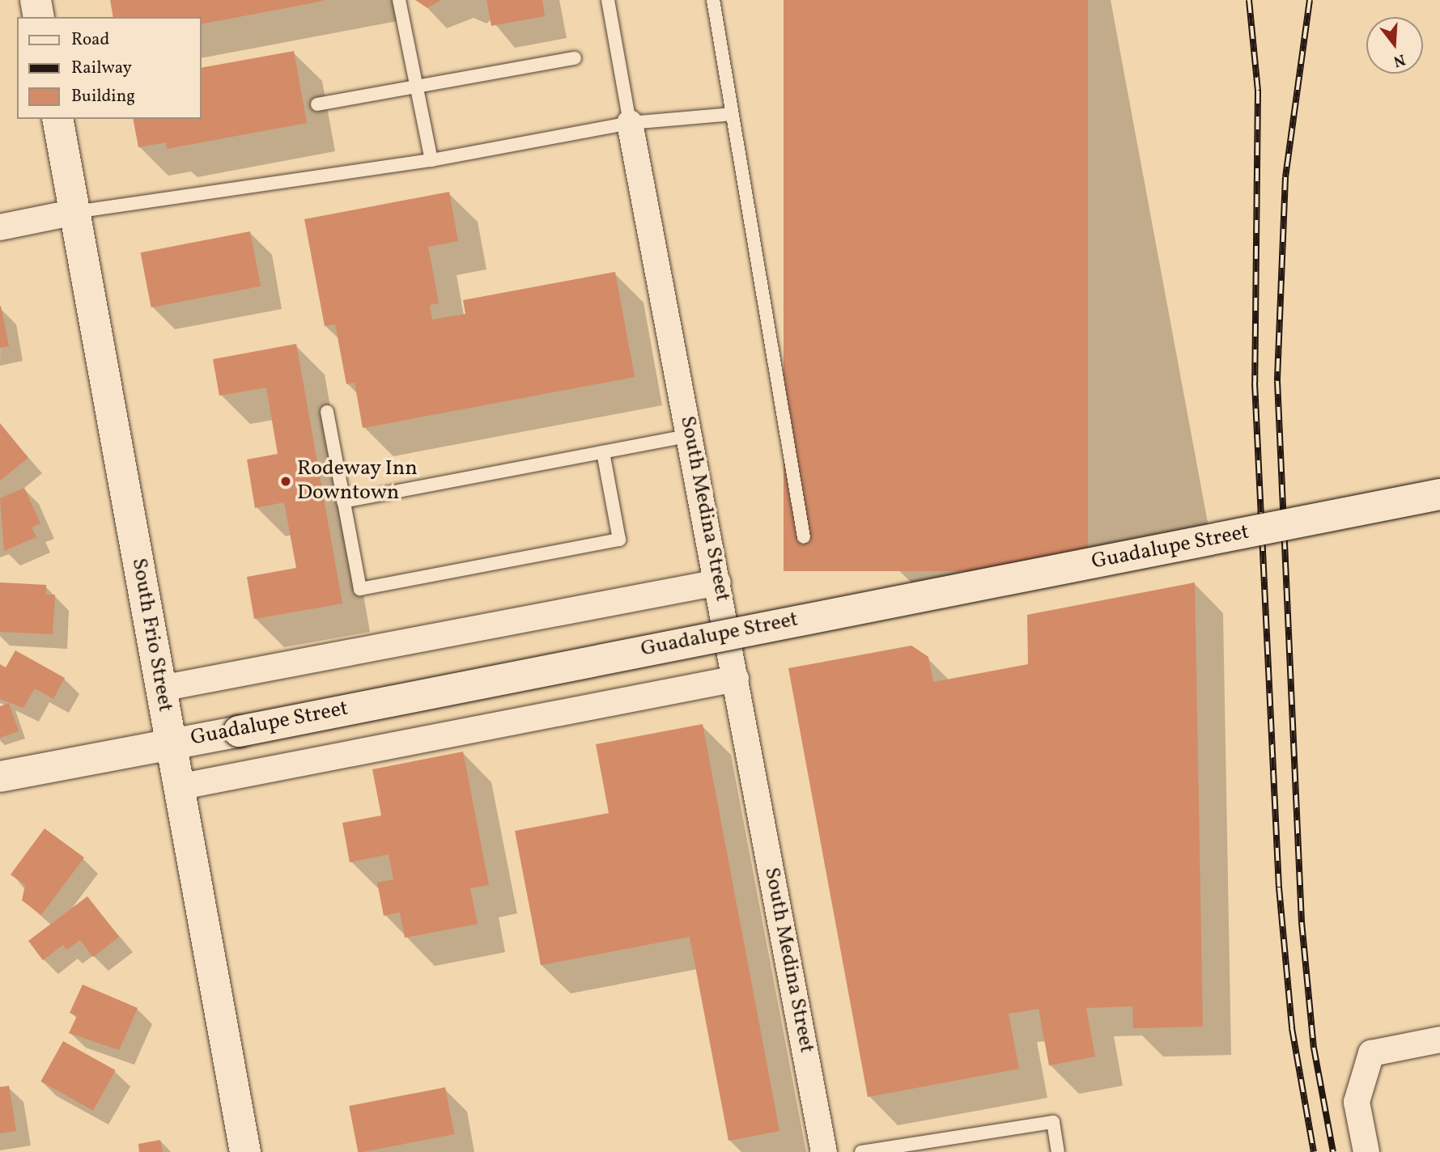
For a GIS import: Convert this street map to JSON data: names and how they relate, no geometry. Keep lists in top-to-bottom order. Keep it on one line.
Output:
{"streets":{"main road":["Guadalupe Street","South Frio Street"],"street":["South Medina Street"]},"crossings":[["Guadalupe Street","South Frio Street"]],"places":["Rodeway Inn Downtown"],"legend":["Road","Railway","Building"],"north":"bottom"}
